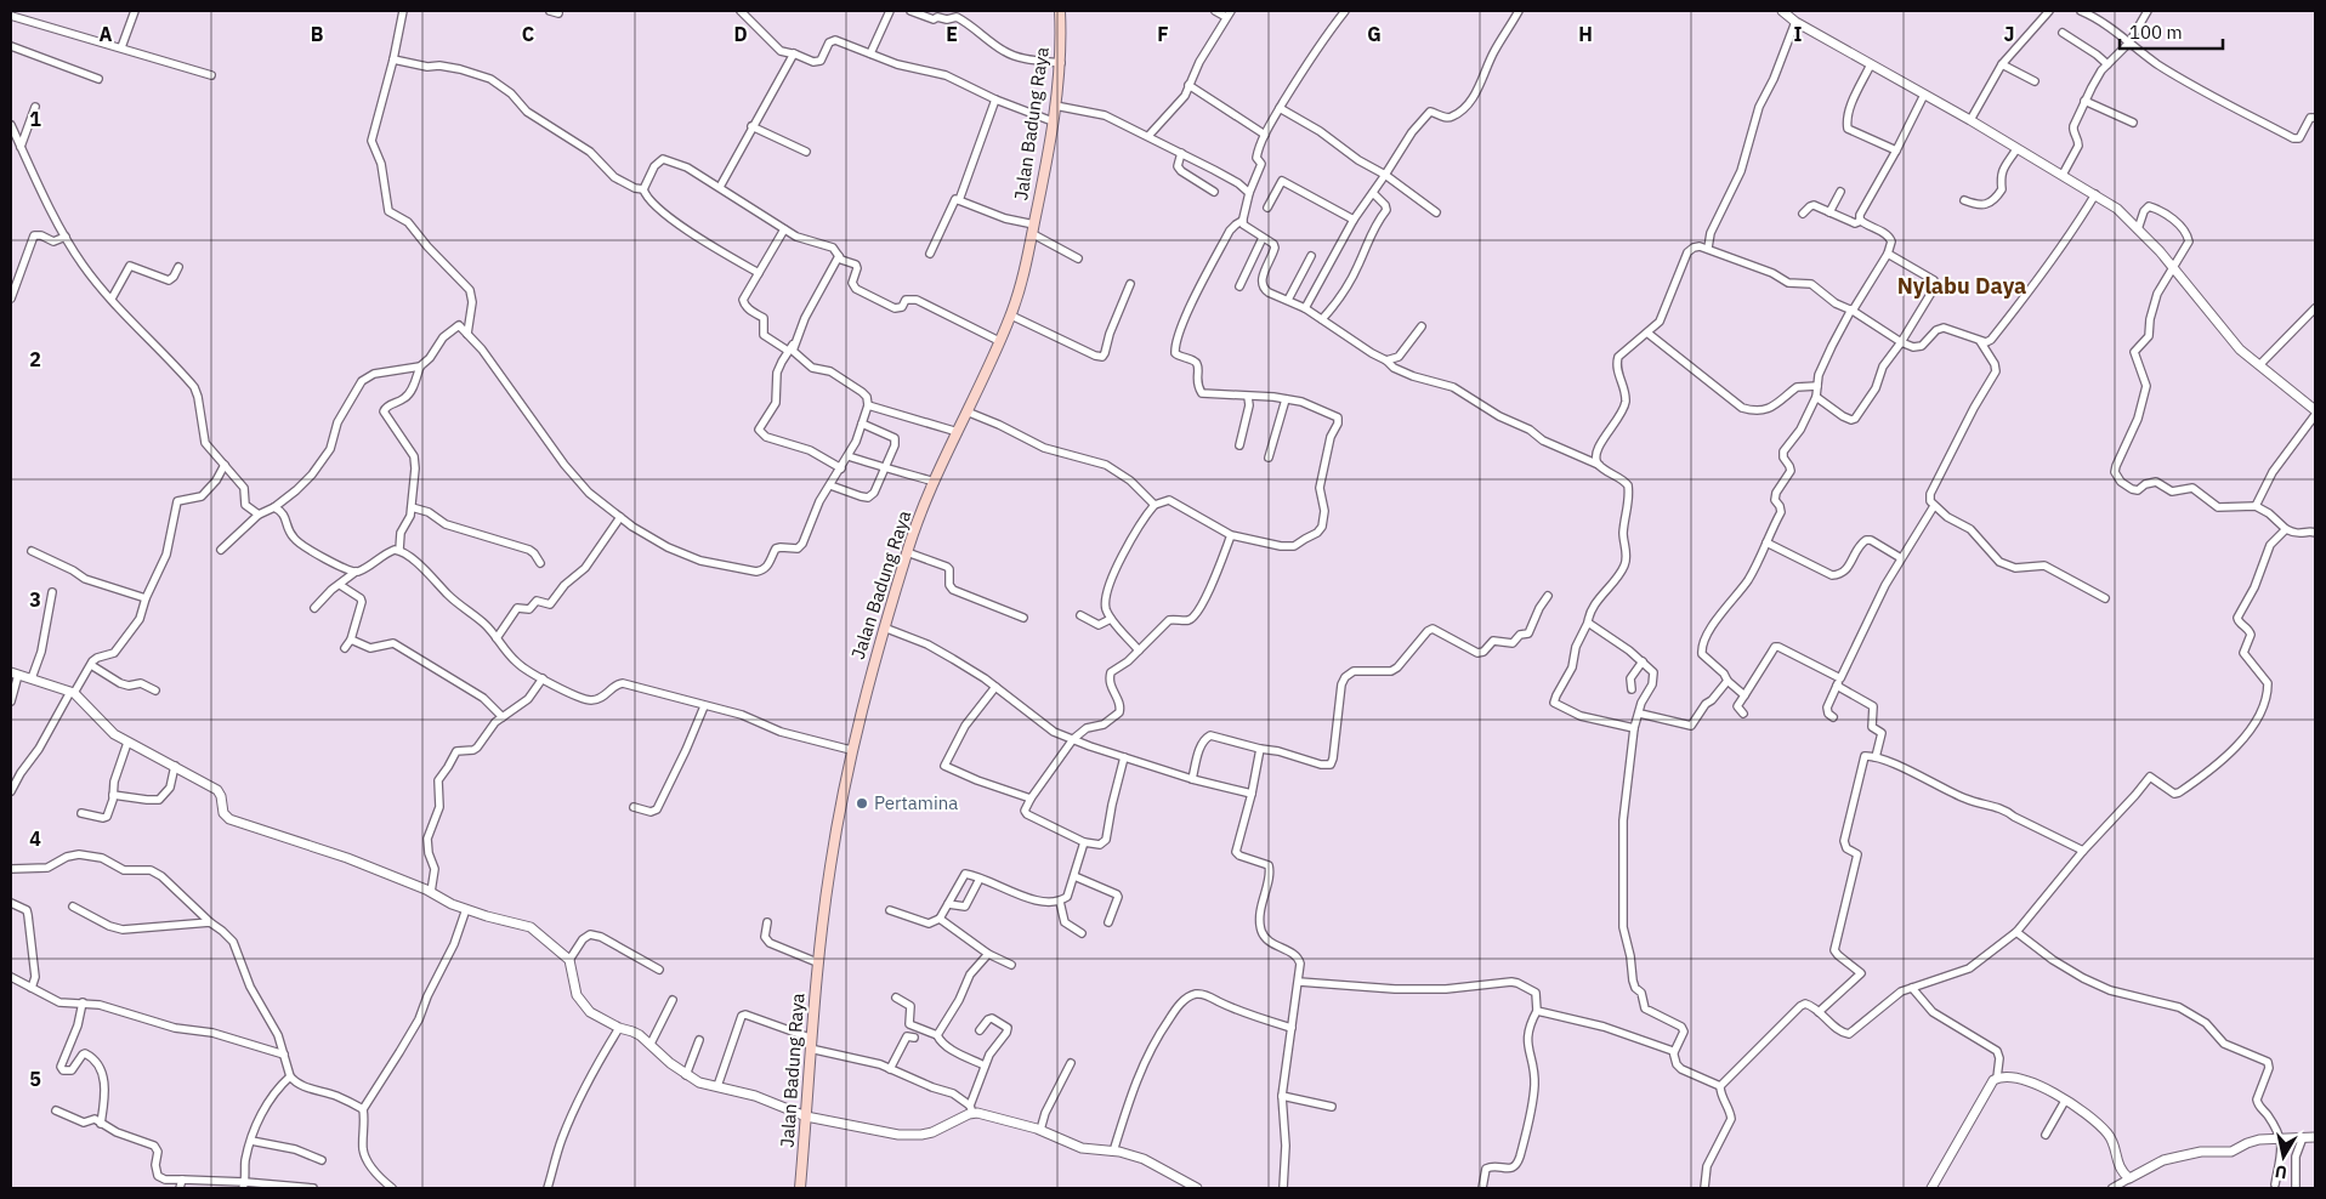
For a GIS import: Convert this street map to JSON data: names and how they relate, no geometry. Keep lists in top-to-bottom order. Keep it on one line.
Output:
{"streets":{"main road":["Jalan Badung Raya"]},"districts":["Nylabu Daya"],"places":["Pertamina"],"scale_bar":"100 m","north":"bottom","grid":{"columns":["A","B","C","D","E","F","G","H","I","J"],"rows":["1","2","3","4","5"]}}
